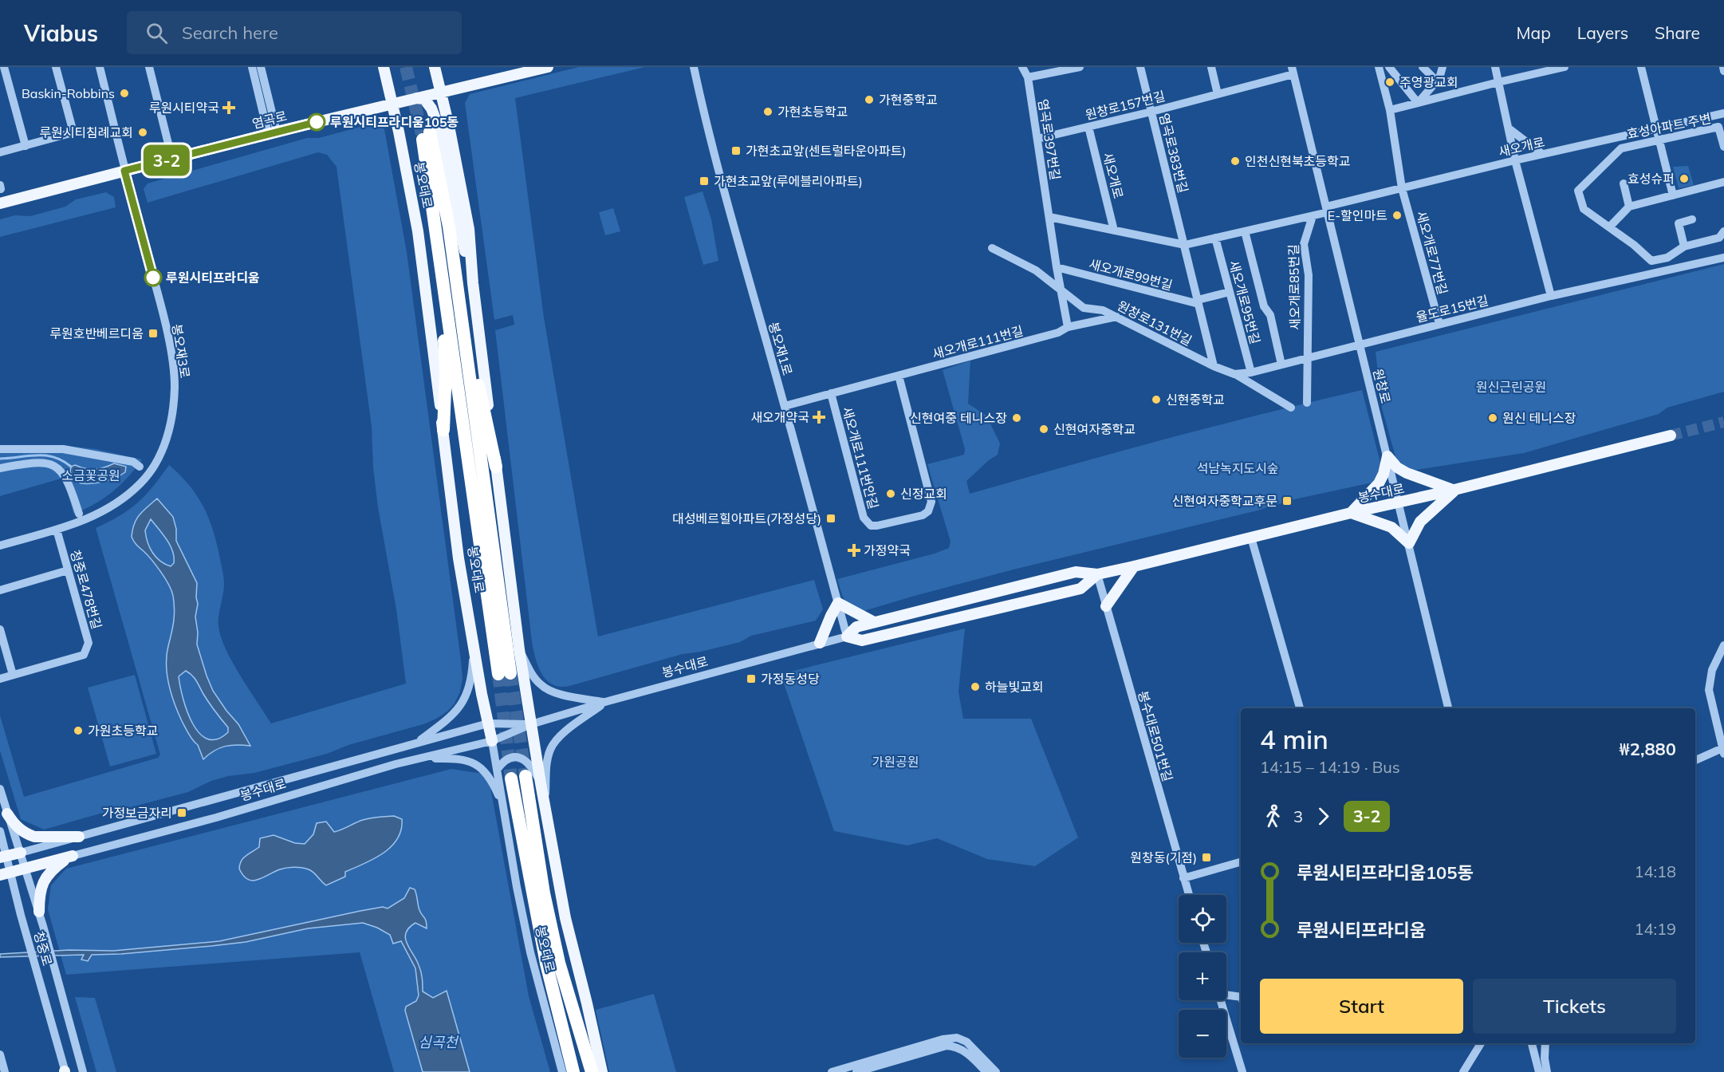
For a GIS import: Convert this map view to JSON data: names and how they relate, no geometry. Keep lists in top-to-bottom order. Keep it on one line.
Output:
{"streets":{"highway":["봉오대로"],"main road":["염곡로","봉수대로"],"street":["원창로157번길","효성아파트 주변","염곡로397번길","새오개로","염곡로383번길","새오개로77번길","새오개로99번길","새오개로85번길","새오개로95번길","율도로15번길","원창로131번길","새오개로111번길","봉오재1로","봉오재3로","원창로","새오개로111번안길","청중로478번길","봉수대로501번길","청중로"]},"crossings":[["원창로157번길","염곡로397번길"],["원창로157번길","새오개로"],["원창로157번길","염곡로383번길"],["원창로157번길","원창로"],["염곡로","봉오대로"],["염곡로","봉오재3로"],["염곡로397번길","새오개로"],["새오개로","염곡로383번길"],["새오개로","새오개로77번길"],["새오개로","새오개로99번길"],["새오개로","새오개로85번길"],["새오개로","새오개로95번길"],["새오개로","원창로"],["염곡로383번길","새오개로99번길"],["봉오대로","봉수대로"],["새오개로77번길","율도로15번길"],["새오개로99번길","원창로131번길"],["새오개로85번길","원창로131번길"],["새오개로95번길","원창로131번길"],["율도로15번길","원창로131번길"],["율도로15번길","원창로"],["원창로131번길","새오개로111번길"],["원창로131번길","원창로"],["새오개로111번길","봉오재1로"],["새오개로111번길","새오개로111번안길"],["봉오재1로","봉수대로"],["봉오재3로","청중로478번길"],["원창로","봉수대로"],["봉수대로","봉수대로501번길"],["봉수대로","청중로"]],"water":["심곡천"],"parks":["원신근린공원","석남녹지도시숲","소금꽃공원","가원공원"],"places":{"other":["주영광교회","Baskin-Robbins","가현중학교","가현초등학교","루원시티프라디움105동","루원시티침례교회","인천신현북초등학교","효성슈퍼","E-할인마트","루원시티프라디움","신현중학교","신현여중 테니스장","원신 테니스장","신현여자중학교","신정교회","하늘빛교회","가원초등학교"],"health":["루원시티약국","새오개약국","가정약국"],"transit":["가현초교앞(센트럴타운아파트)","가현초교앞(루에블리아파트)","루원호반베르디움","신현여자중학교후문","대성베르힐아파트(가정성당)","가정동성당","가정보금자리","원창동(기점)"]},"lines":["bus line 3-2"],"page":{"header":"Viabus","search":"Search here","nav":["Map","Layers","Share"],"on_map":"3-2","heading":["4 min","14:15 – 14:19 · Bus","₩2,880"],"legs":["3","3-2"],"list":[{"name":"루원시티프라디움105동","value":"14:18"},{"name":"루원시티프라디움","value":"14:19"}],"map_buttons":["+","−"],"buttons":["Start","Tickets"]}}
